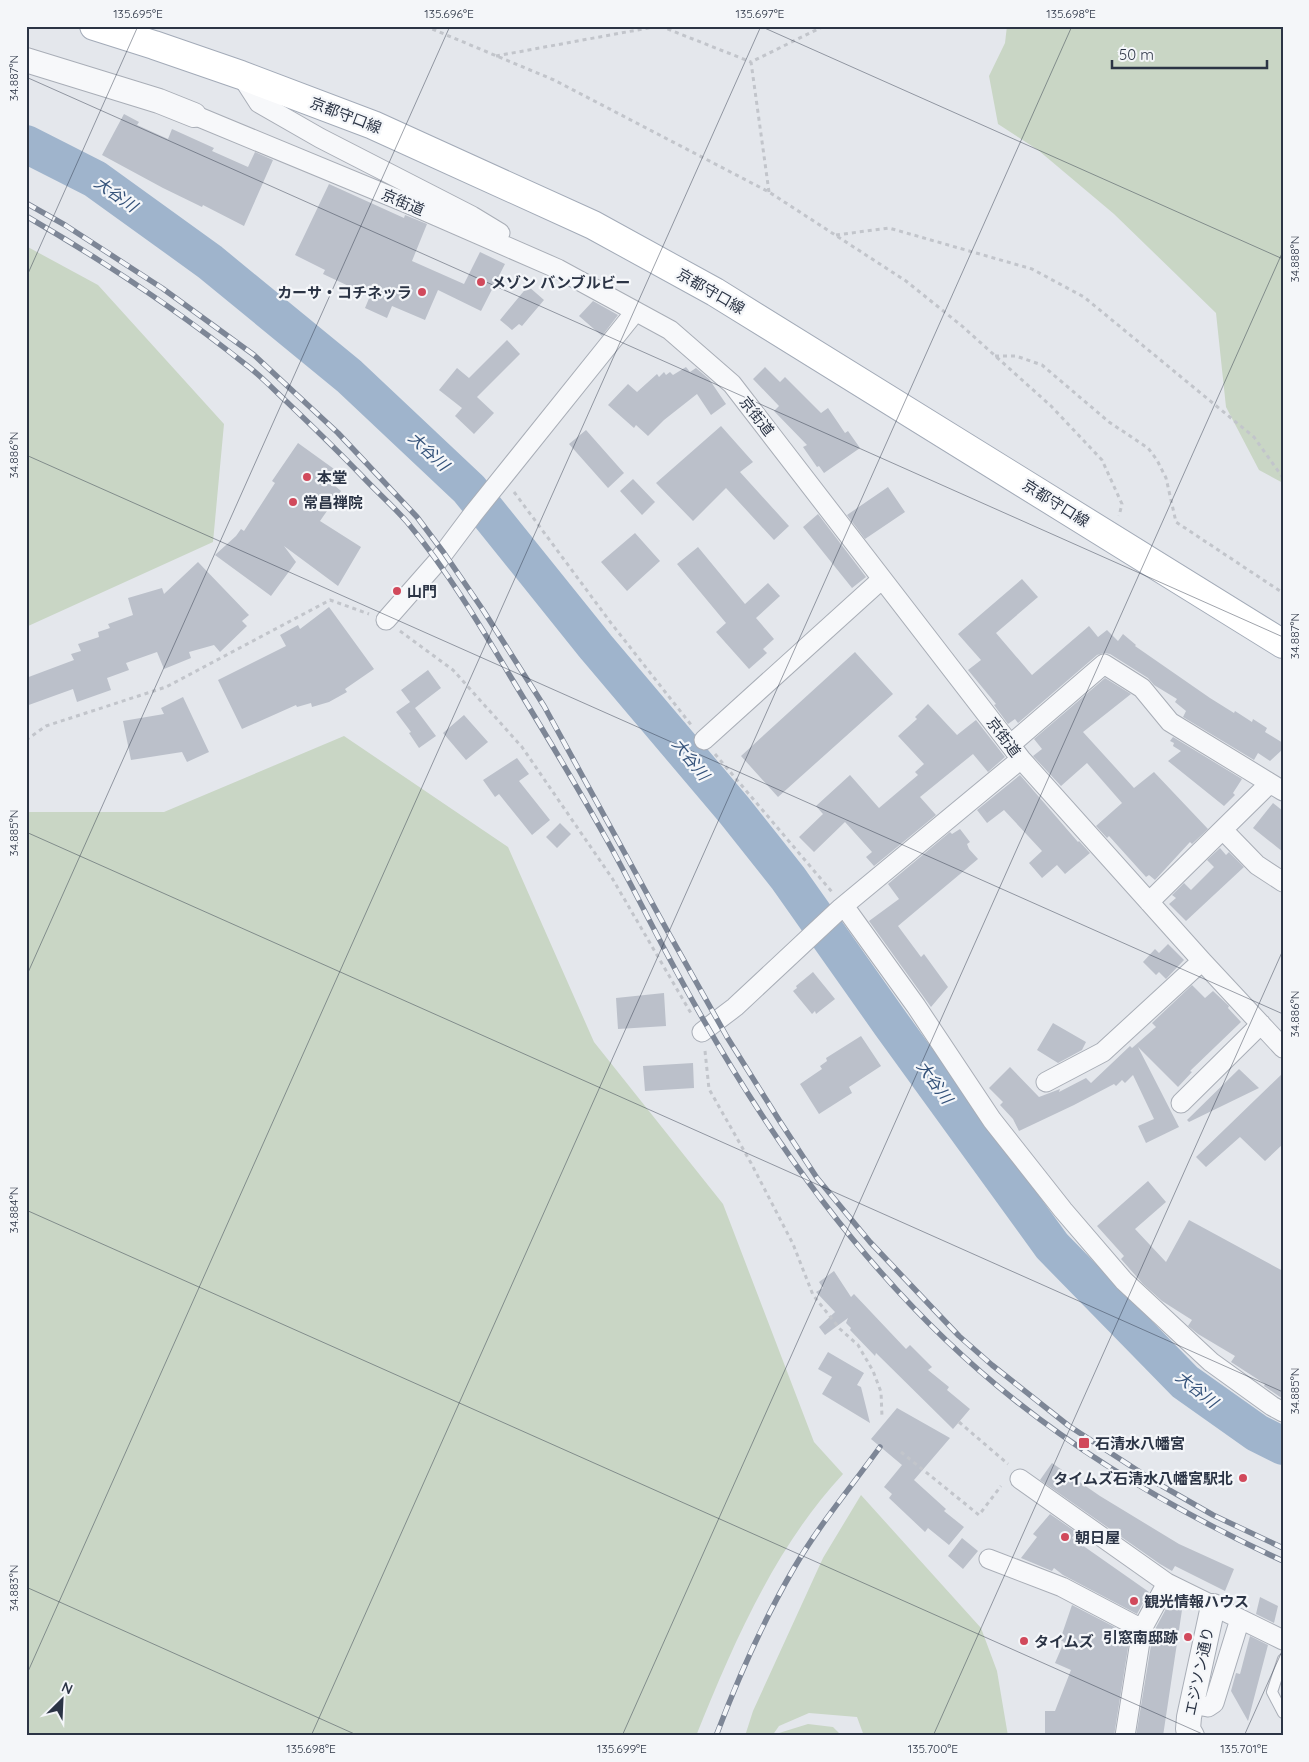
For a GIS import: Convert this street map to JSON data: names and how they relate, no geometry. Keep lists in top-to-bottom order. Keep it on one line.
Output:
{"streets":{"main road":["京都守口線"],"street":["京街道","エジソン通り"]},"water":["大谷川"],"places":{"other":["メゾン バンブルビー","カーサ・コチネッラ","本堂","常昌禅院","山門","タイムズ石清水八幡宮駅北","朝日屋","観光情報ハウス","引窓南邸跡","タイムズ"],"transit":["石清水八幡宮"]},"scale_bar":"50 m","north":"top right","coordinates":["135.695°E","135.696°E","135.697°E","135.698°E","34.887°N","34.888°N","34.886°N","34.885°N","34.884°N","34.883°N","135.699°E","135.700°E","135.701°E"]}
